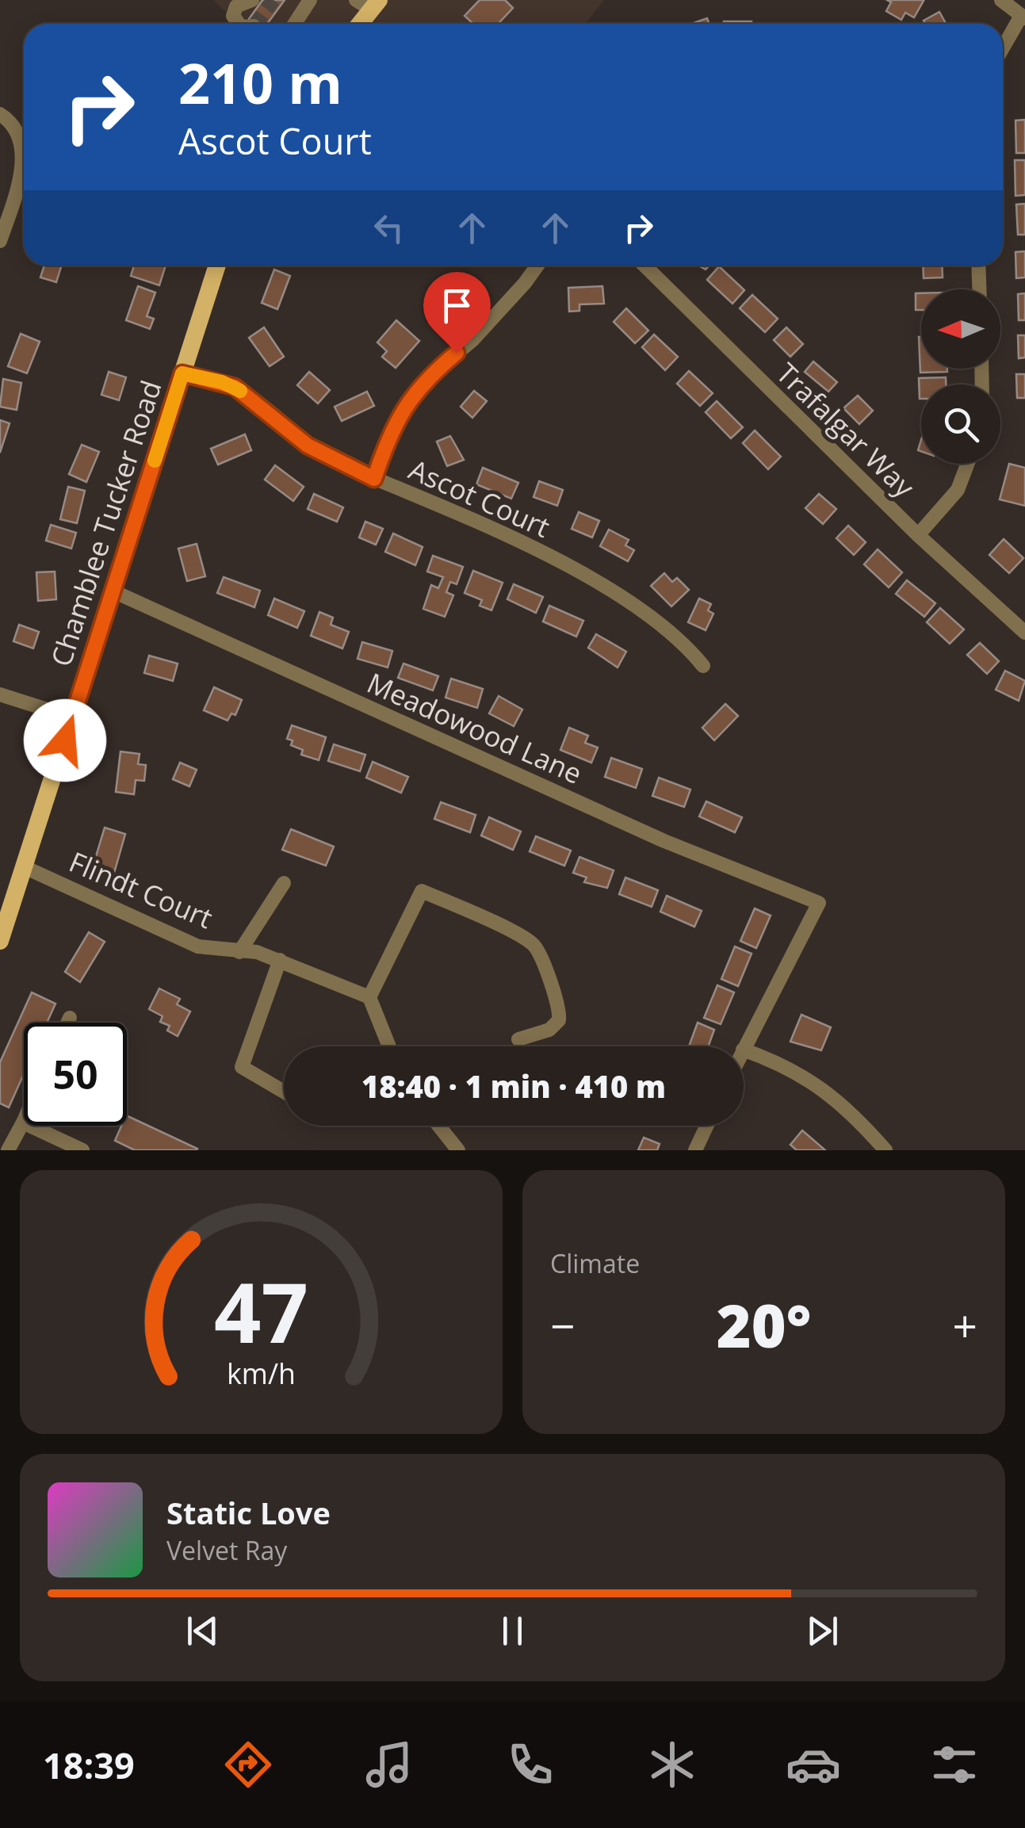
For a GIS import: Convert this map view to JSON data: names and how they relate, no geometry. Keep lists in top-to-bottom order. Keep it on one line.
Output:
{"streets":{"main road":["Chamblee Tucker Road"],"street":["Trafalgar Way","Ascot Court","Meadowood Lane","Flindt Court"]},"crossings":[["Ascot Court","Chamblee Tucker Road"],["Chamblee Tucker Road","Meadowood Lane"],["Chamblee Tucker Road","Flindt Court"]],"north":"left","page":{"turn":["210 m","Ascot Court"],"limit":"50","trip":"18:40 · 1 min · 410 m","tile":"Climate","heat":["−","20°","+"],"song":["Static Love","Velvet Ray"],"tabs":"18:39","gauge":["47","km/h"]}}
